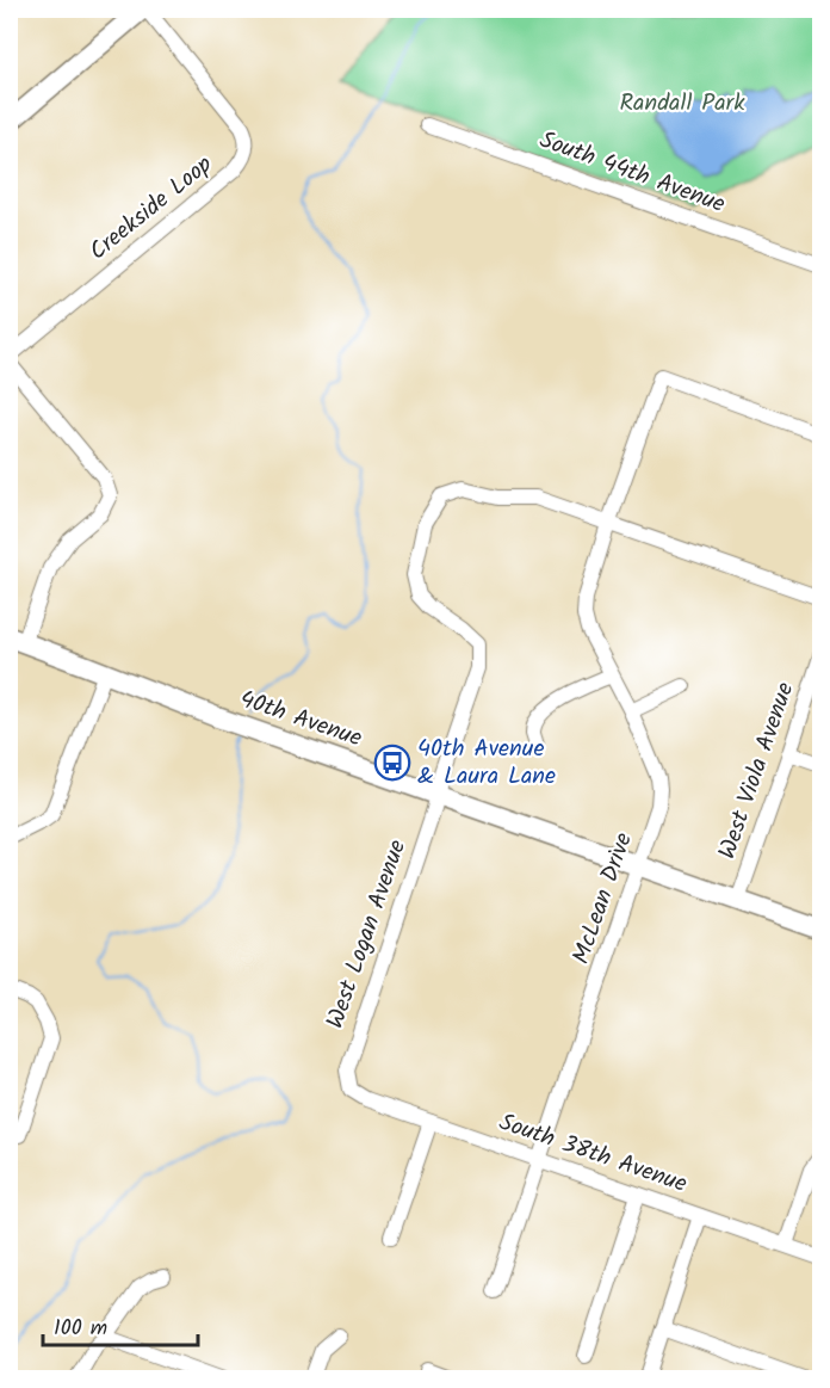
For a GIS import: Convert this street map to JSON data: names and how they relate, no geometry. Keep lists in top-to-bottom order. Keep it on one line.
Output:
{"streets":{"main road":["40th Avenue"],"street":["South 44th Avenue","Creekside Loop","West Viola Avenue","McLean Drive","West Logan Avenue","South 38th Avenue"]},"crossings":[["40th Avenue","West Viola Avenue"],["40th Avenue","McLean Drive"],["40th Avenue","West Logan Avenue"],["McLean Drive","West Logan Avenue"],["McLean Drive","South 38th Avenue"],["West Logan Avenue","South 38th Avenue"]],"parks":["Randall Park"],"places":{"bus stop":["40th Avenue & Laura Lane"]},"scale_bar":"100 m"}
